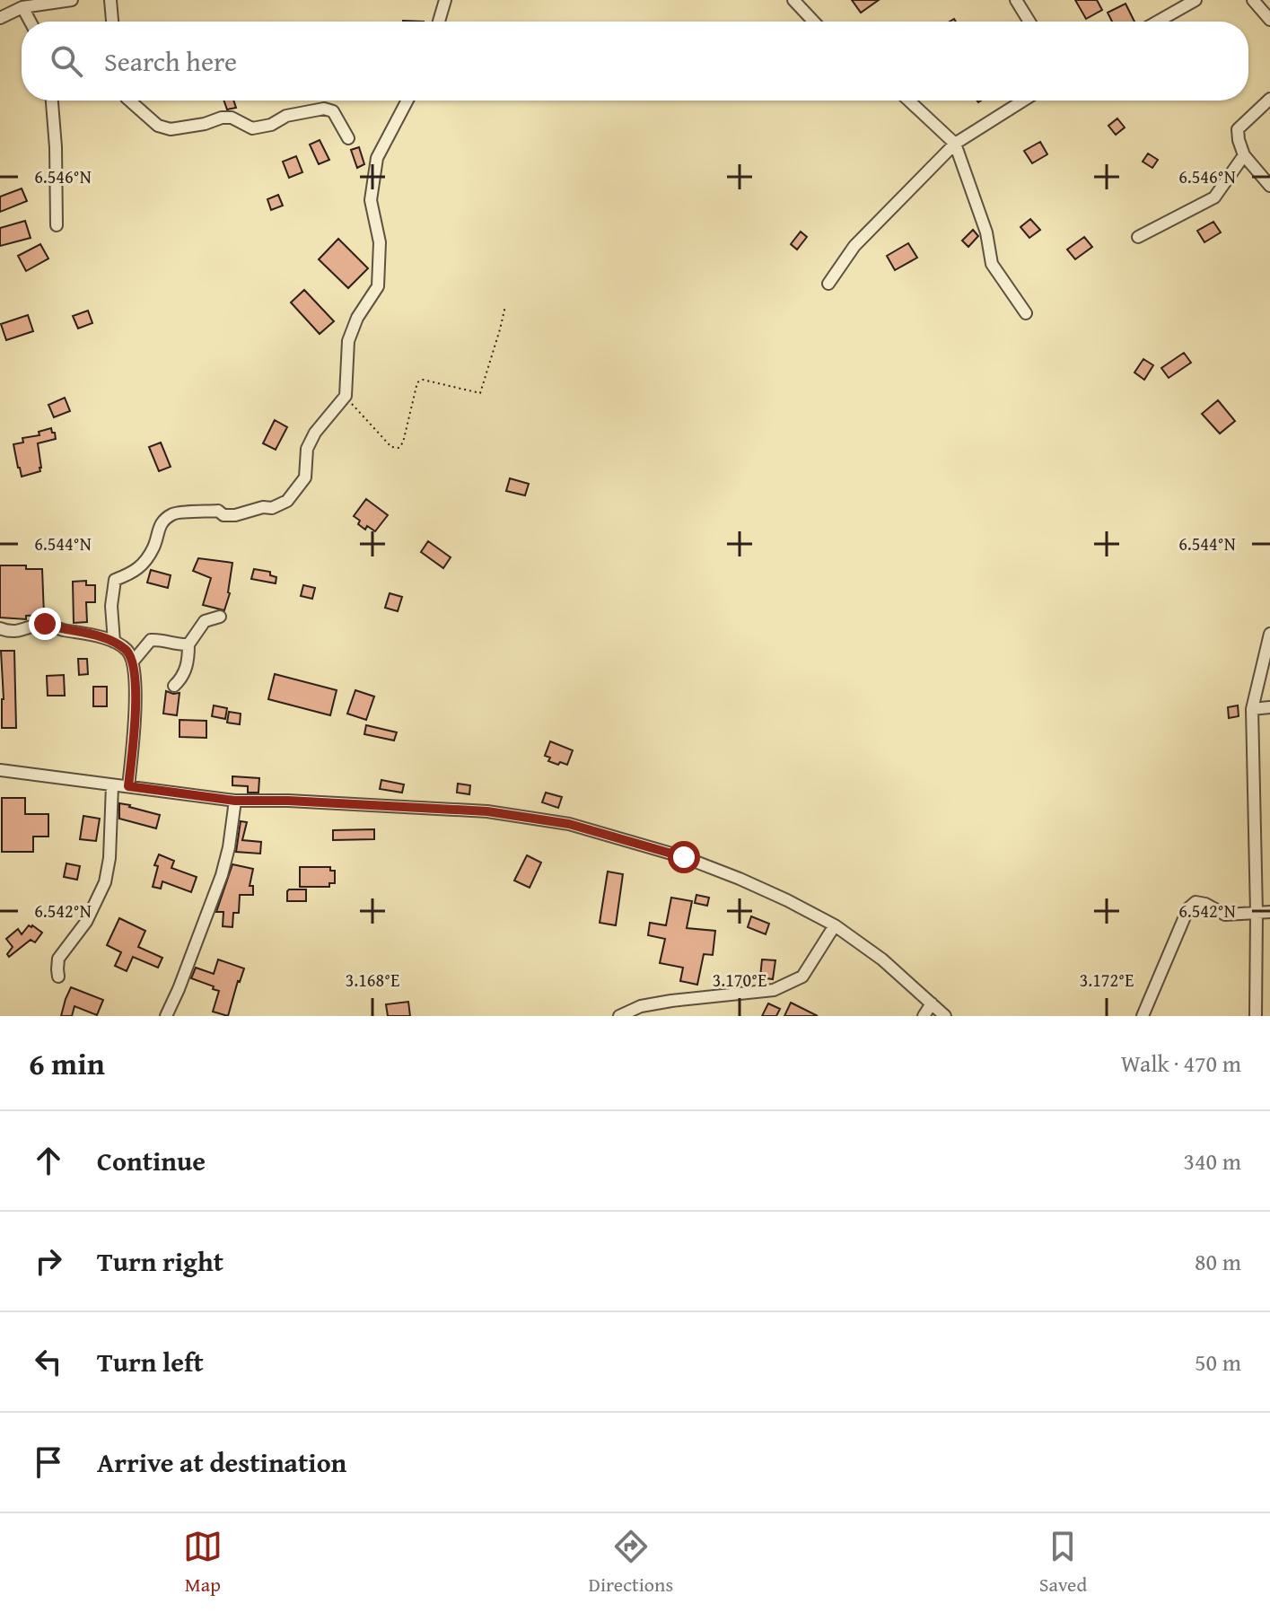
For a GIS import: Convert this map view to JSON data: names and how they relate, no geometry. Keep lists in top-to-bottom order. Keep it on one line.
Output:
{"page":{"search":"Search here","heading":["6 min","Walk · 470 m"],"list":[["Continue","340 m"],["Turn right","80 m"],["Turn left","50 m"],"Arrive at destination"],"nav":["Map","Directions","Saved"]},"coordinates":["6.546°N","6.544°N","6.542°N","3.168°E","3.170°E","3.172°E"]}
